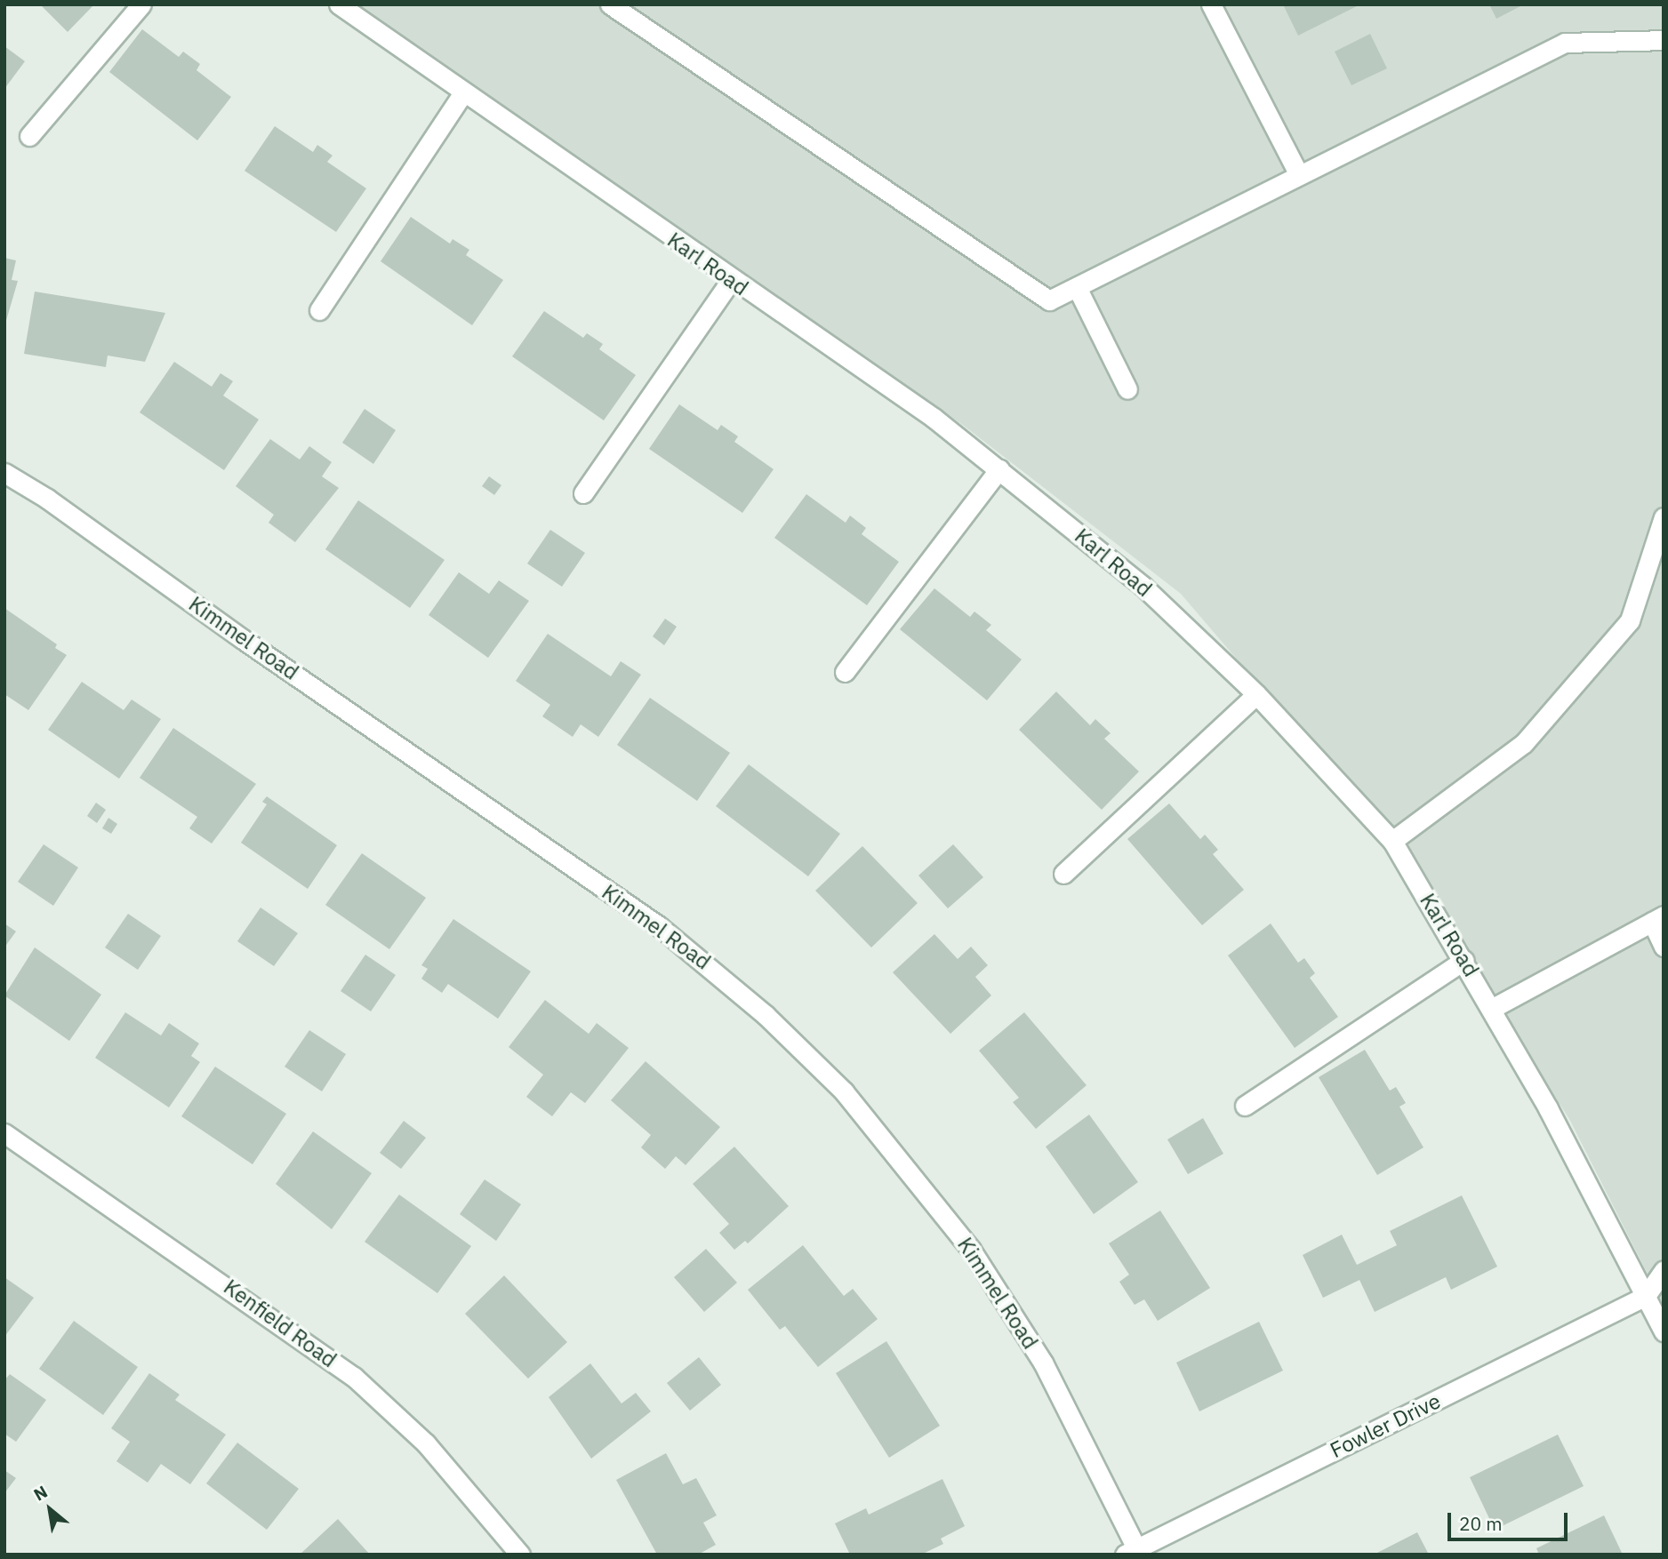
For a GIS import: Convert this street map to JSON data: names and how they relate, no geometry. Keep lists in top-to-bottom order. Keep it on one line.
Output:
{"streets":{"street":["Karl Road","Kimmel Road","Kenfield Road","Fowler Drive"]},"crossings":[["Karl Road","Fowler Drive"],["Kimmel Road","Fowler Drive"]],"scale_bar":"20 m","north":"top left"}
